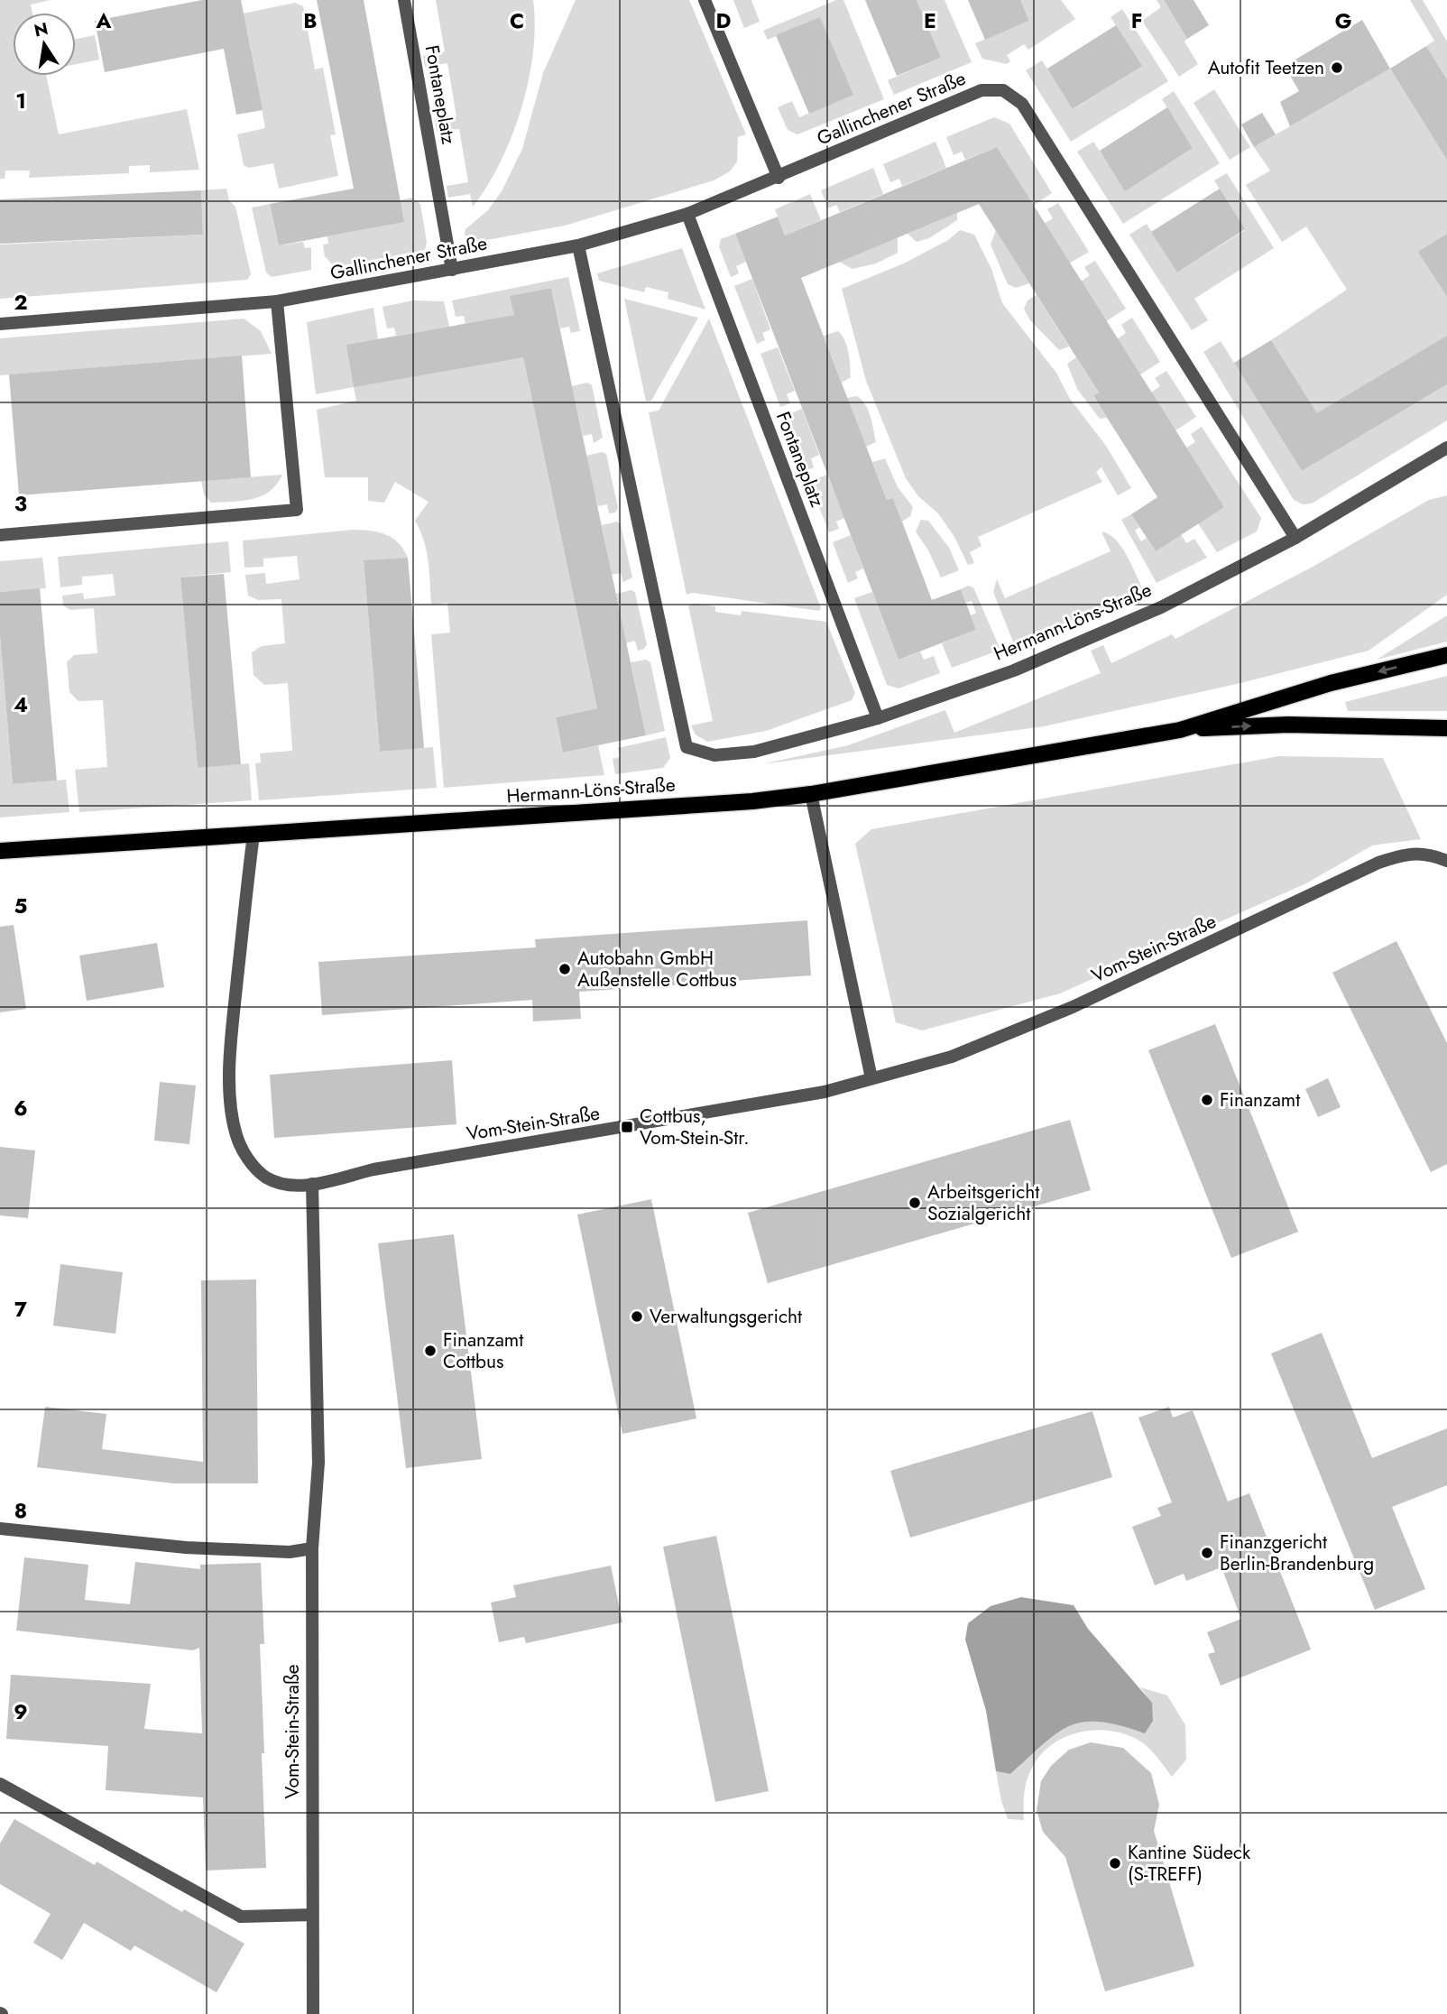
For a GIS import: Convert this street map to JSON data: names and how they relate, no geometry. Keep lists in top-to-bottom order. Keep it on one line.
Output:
{"streets":{"main road":["Hermann-Löns-Straße"],"street":["Fontaneplatz","Gallinchener Straße","Vom-Stein-Straße"]},"crossings":[["Fontaneplatz","Gallinchener Straße"],["Fontaneplatz","Hermann-Löns-Straße"],["Gallinchener Straße","Hermann-Löns-Straße"],["Hermann-Löns-Straße","Vom-Stein-Straße"]],"places":{"other":["Autofit Teetzen","Autobahn GmbH Außenstelle Cottbus","Finanzamt","Arbeitsgericht Sozialgericht","Verwaltungsgericht","Finanzamt Cottbus","Finanzgericht Berlin-Brandenburg","Kantine Südeck (S-TREFF)"],"transit":["Cottbus, Vom-Stein-Str."]},"north":"top","grid":{"columns":["A","B","C","D","E","F","G"],"rows":["1","2","3","4","5","6","7","8","9"]}}
